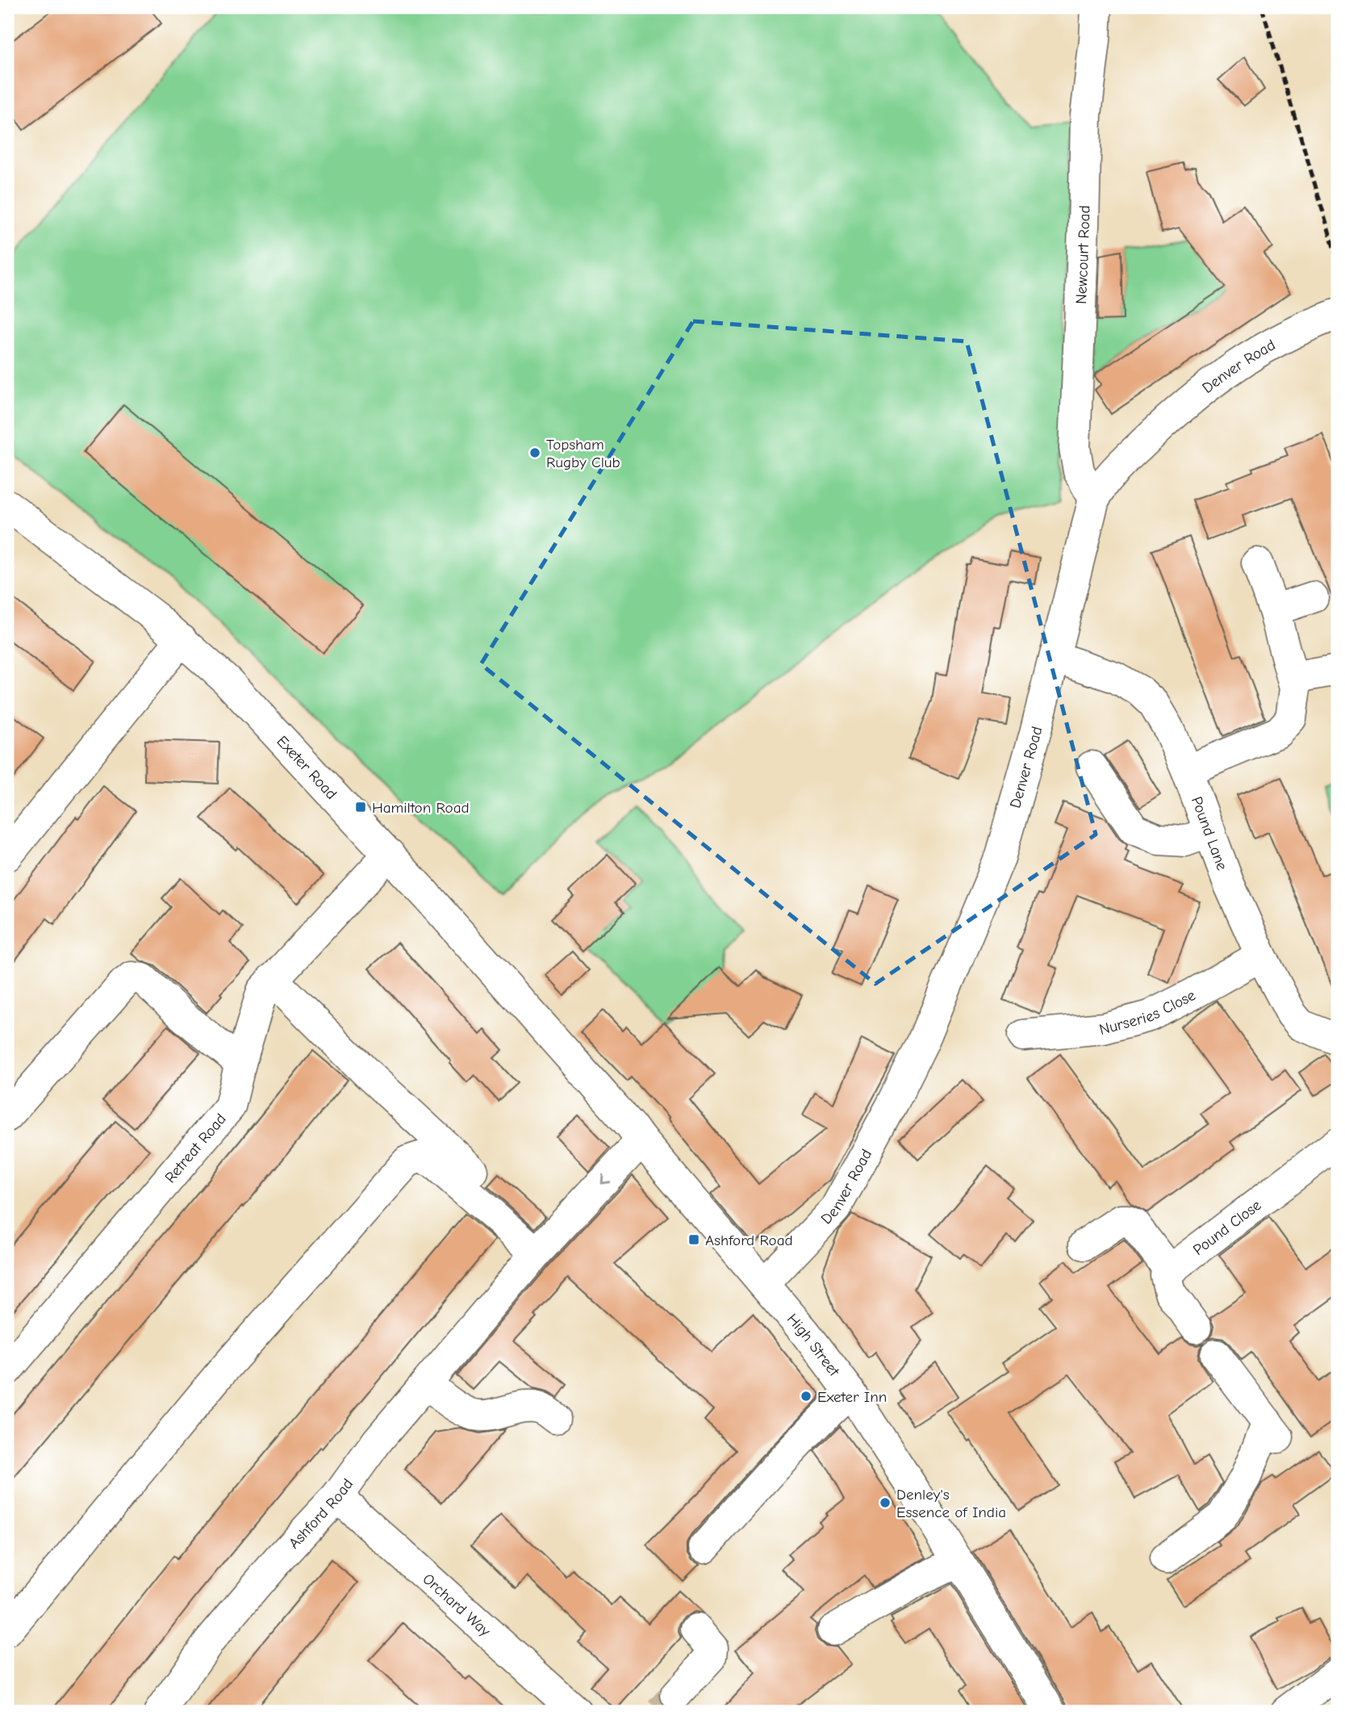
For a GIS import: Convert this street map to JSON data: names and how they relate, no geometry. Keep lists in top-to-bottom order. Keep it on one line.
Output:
{"streets":{"street":["Newcourt Road","Denver Road","Exeter Road","Pound Lane","Nurseries Close","Retreat Road","Pound Close","High Street","Ashford Road","Orchard Way"]},"crossings":[["Newcourt Road","Denver Road"],["Denver Road","Pound Lane"],["Denver Road","High Street"],["Exeter Road","Retreat Road"],["Exeter Road","High Street"],["Exeter Road","Ashford Road"],["Pound Lane","Nurseries Close"],["High Street","Ashford Road"],["Ashford Road","Orchard Way"]],"places":{"other":["Topsham Rugby Club","Exeter Inn","Denley's Essence of India"],"transit":["Hamilton Road","Ashford Road"]}}
